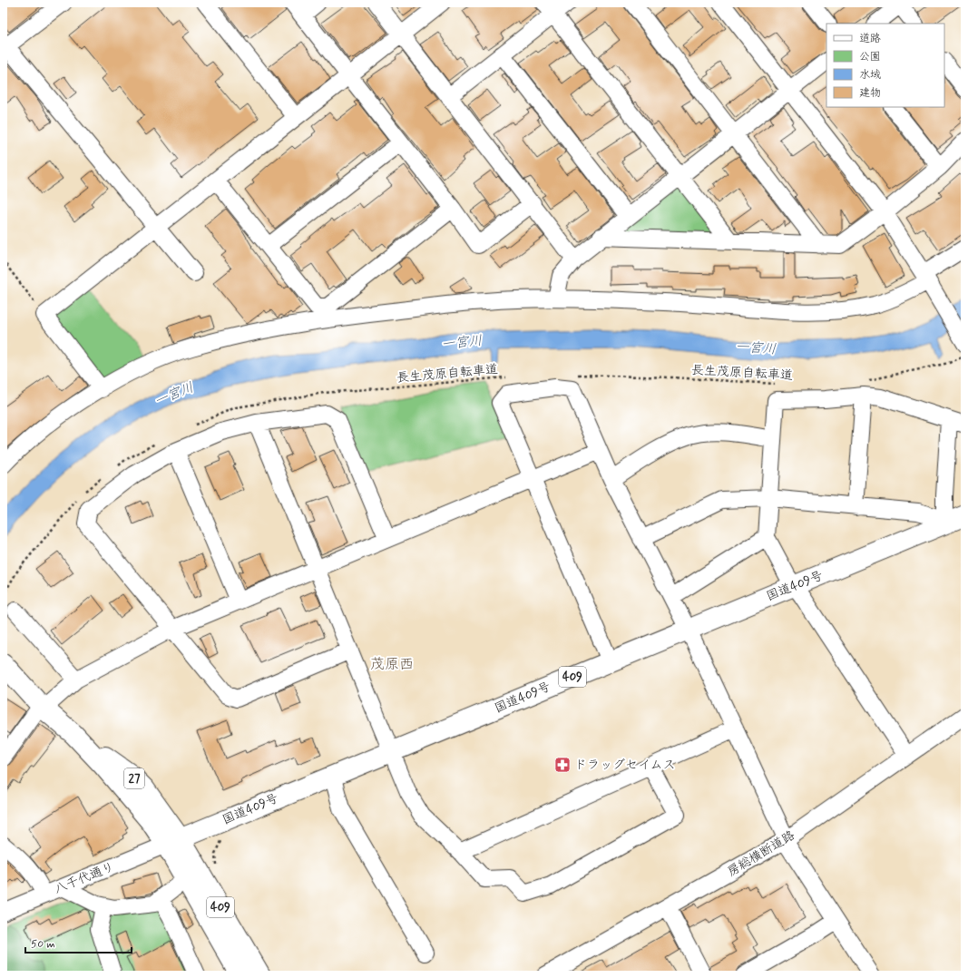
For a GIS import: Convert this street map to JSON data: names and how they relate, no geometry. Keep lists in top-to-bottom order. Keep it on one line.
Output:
{"streets":{"main road":["国道409号","409","27"],"street":["房総横断道路","八千代通り"],"path":["長生茂原自転車道"]},"crossings":[["国道409号","409"],["国道409号","27"],["国道409号","八千代通り"],["409","27"],["409","八千代通り"],["27","八千代通り"]],"districts":["茂原西"],"water":["一宮川"],"places":{"pharmacy":["ドラッグセイムス"]},"legend":["道路","公園","水域","建物"],"scale_bar":"50 m"}
